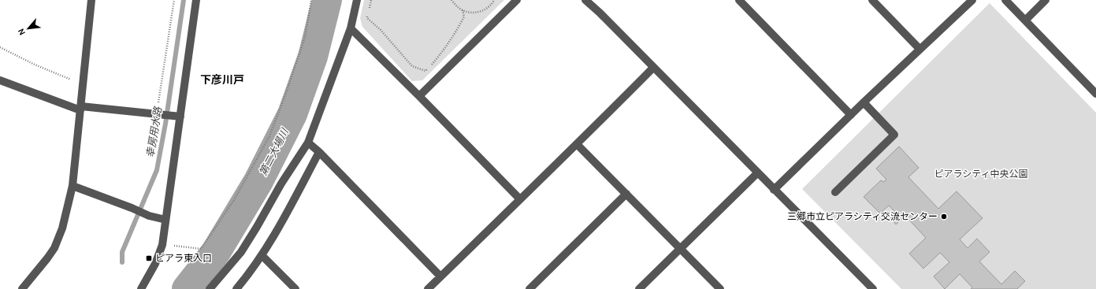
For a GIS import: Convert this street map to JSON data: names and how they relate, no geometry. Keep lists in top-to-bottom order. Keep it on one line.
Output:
{"districts":["下彦川戸"],"water":["幸房用水路","第二大場川"],"parks":["ピアラシティ中央公園"],"places":{"other":["三郷市立ピアラシティ交流センター"],"transit":["ピアラ東入口"]},"north":"bottom left"}
